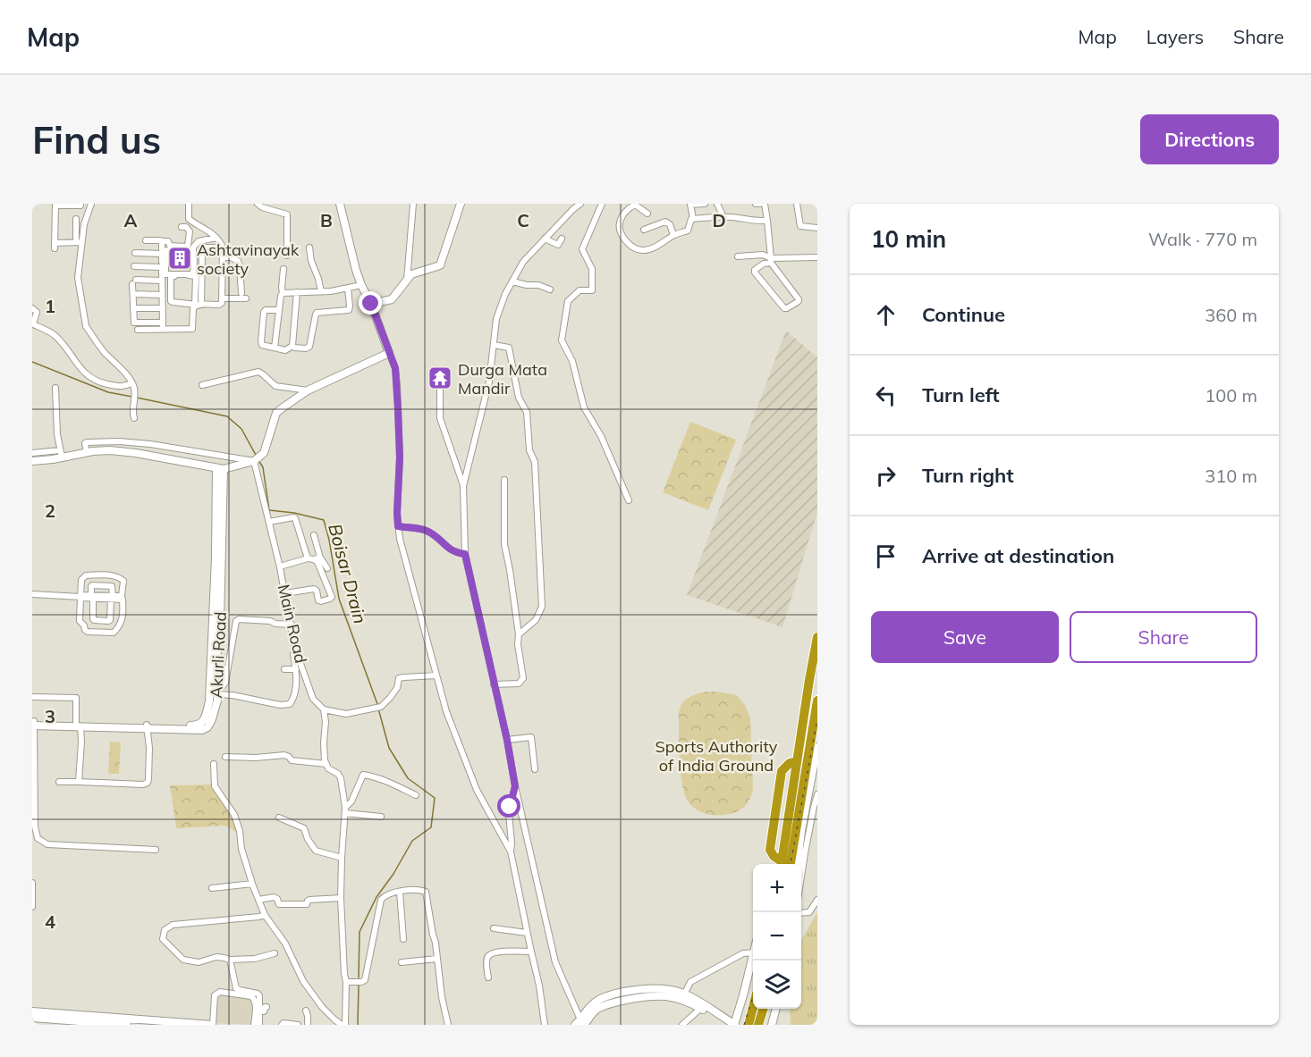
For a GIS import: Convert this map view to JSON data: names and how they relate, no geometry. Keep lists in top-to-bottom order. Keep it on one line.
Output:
{"streets":{"street":["Main Road","Akurli Road"]},"water":["Boisar Drain"],"parks":["Sports Authority of India Ground"],"places":{"building":["Ashtavinayak society"],"temple":["Durga Mata Mandir"]},"page":{"header":"Map","nav":["Map","Layers","Share"],"buttons":["Directions",["Save","Share"]],"title":"Find us","heading":["10 min","Walk · 770 m"],"list":[["Continue","360 m"],["Turn left","100 m"],["Turn right","310 m"],"Arrive at destination"],"map_buttons":["+","−"]},"grid":{"columns":["A","B","C","D"],"rows":["1","2","3","4"]}}
